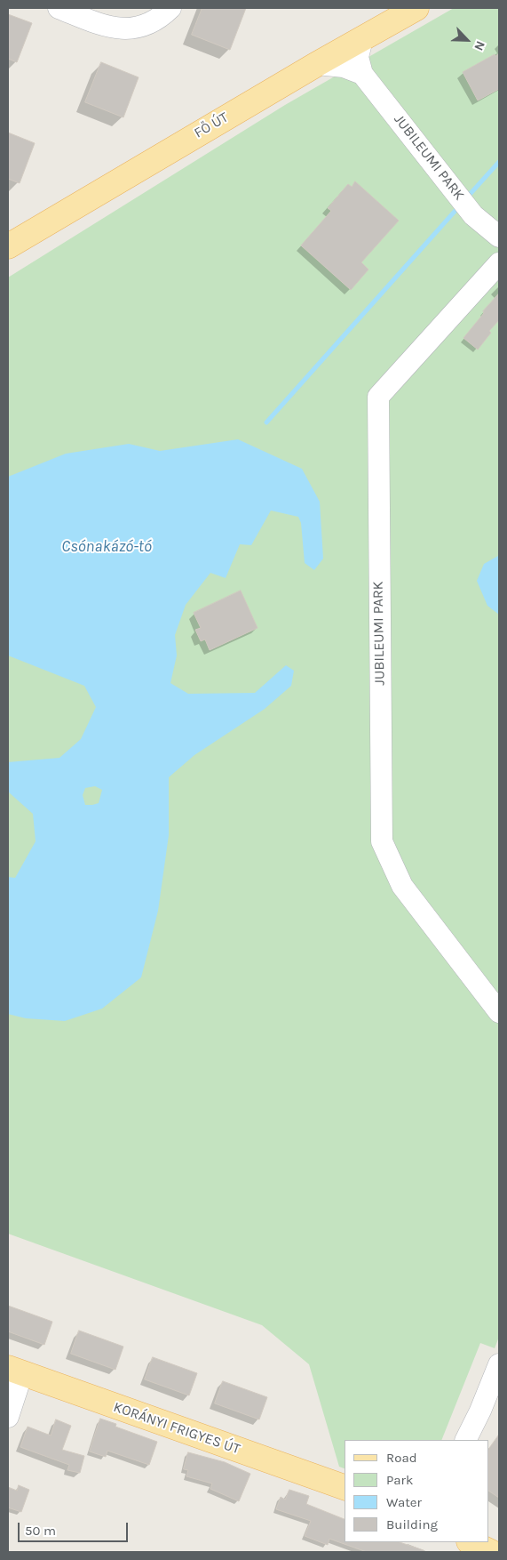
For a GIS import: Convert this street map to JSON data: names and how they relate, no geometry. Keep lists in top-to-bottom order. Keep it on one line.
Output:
{"streets":{"main road":["FŐ ÚT","KORÁNYI FRIGYES ÚT"],"street":["JUBILEUMI PARK"]},"water":["Csónakázó-tó"],"legend":["Road","Park","Water","Building"],"scale_bar":"50 m","north":"bottom right"}
